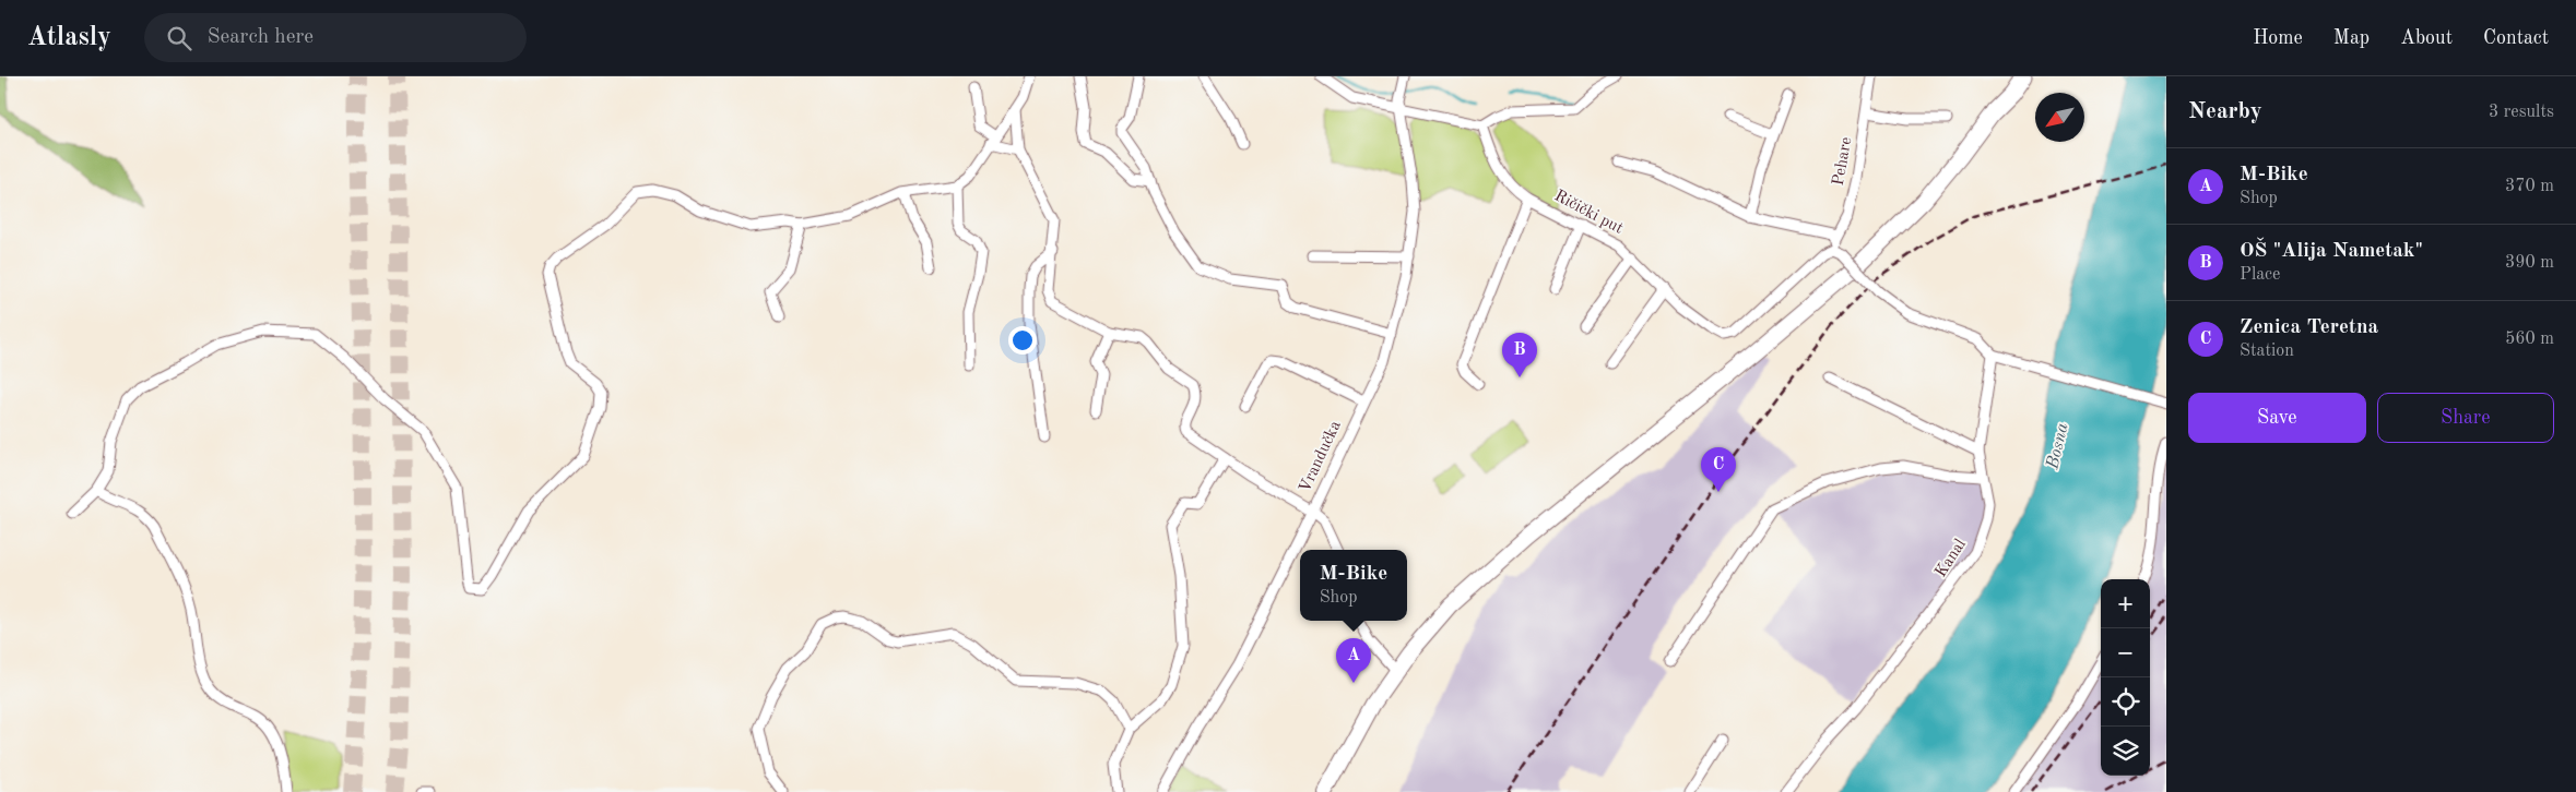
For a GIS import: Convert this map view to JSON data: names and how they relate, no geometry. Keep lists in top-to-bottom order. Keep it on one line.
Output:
{"streets":{"street":["Pehare","Ričički put","Vrandučka","Kanal"]},"crossings":[["Pehare","Ričički put"]],"water":["Bosna"],"north":"bottom left","page":{"header":"Atlasly","search":"Search here","nav":["Home","Map","About","Contact"],"heading":["Nearby","3 results"],"list":[{"mark":"A","name":"M-Bike","note":"Shop","value":"370 m"},{"mark":"B","name":"OŠ \"Alija Nametak\"","note":"Place","value":"390 m"},{"mark":"C","name":"Zenica Teretna","note":"Station","value":"560 m"}],"pins":["B","C","A"],"buttons":["Save","Share"],"popup":["M-Bike","Shop"],"map_buttons":["+","−"]}}
